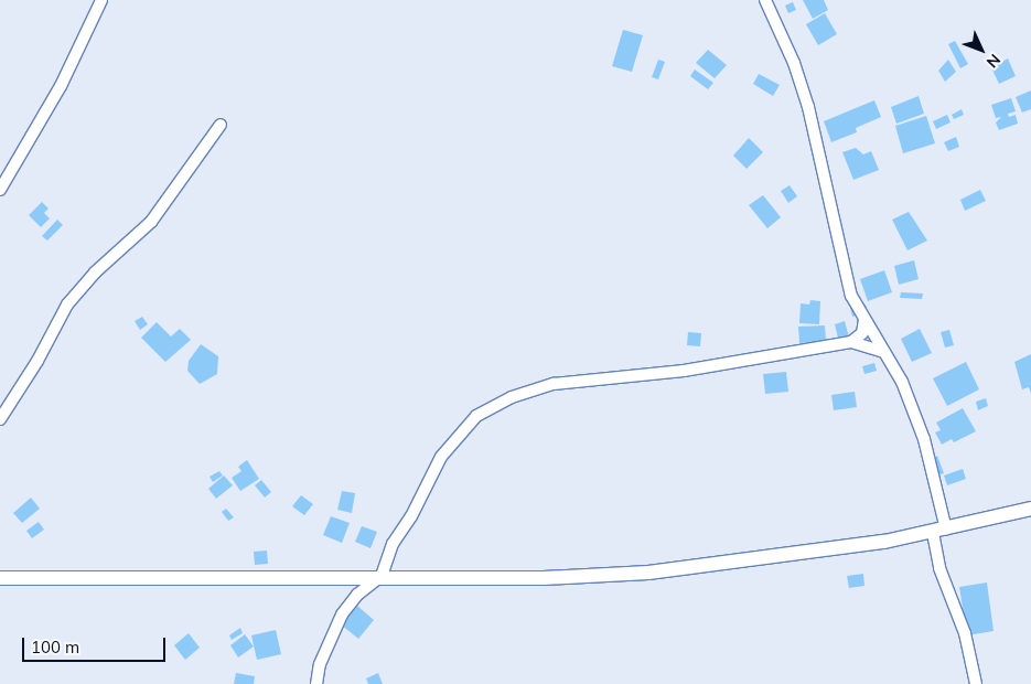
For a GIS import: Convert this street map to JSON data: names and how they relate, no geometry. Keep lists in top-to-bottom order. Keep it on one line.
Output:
{"scale_bar":"100 m","north":"bottom right"}
